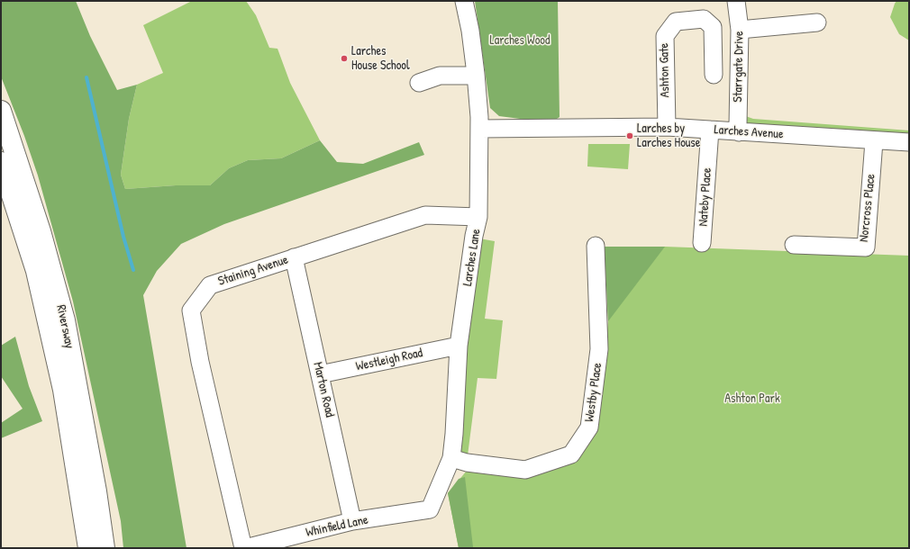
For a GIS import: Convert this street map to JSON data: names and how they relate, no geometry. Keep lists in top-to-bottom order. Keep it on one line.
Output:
{"streets":{"highway":["Riversway"],"street":["Starrgate Drive","Ashton Gate","Larches Avenue","Nateby Place","Norcross Place","Larches Lane","Staining Avenue","Westleigh Road","Marton Road","Westby Place","Whinfield Lane"]},"crossings":[["Starrgate Drive","Larches Avenue"],["Ashton Gate","Larches Avenue"],["Larches Avenue","Nateby Place"],["Larches Avenue","Norcross Place"],["Larches Avenue","Larches Lane"],["Larches Lane","Staining Avenue"],["Larches Lane","Westleigh Road"],["Larches Lane","Westby Place"],["Larches Lane","Whinfield Lane"],["Staining Avenue","Marton Road"],["Staining Avenue","Whinfield Lane"],["Westleigh Road","Marton Road"],["Marton Road","Whinfield Lane"]],"parks":["Larches Wood","Ashton Park"],"places":["Larches House School","Larches by Larches House"]}
